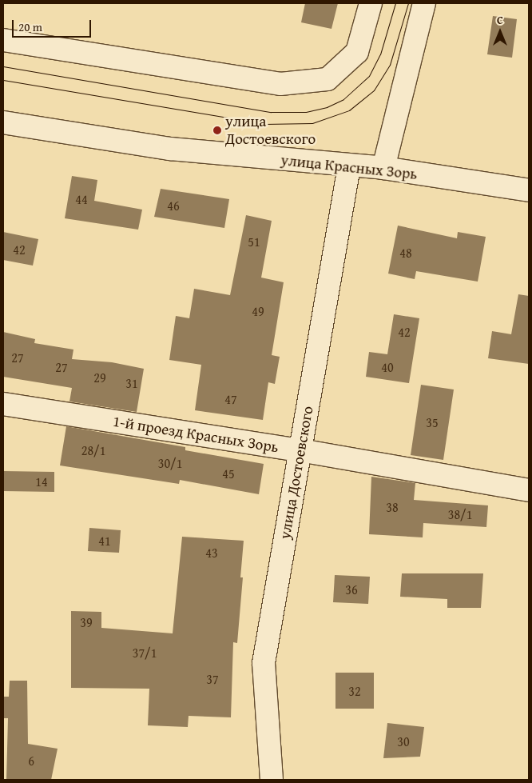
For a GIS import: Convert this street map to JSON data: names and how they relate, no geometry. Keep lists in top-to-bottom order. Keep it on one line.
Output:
{"streets":{"street":["улица Красных Зорь","1-й проезд Красных Зорь","улица Достоевского"]},"crossings":[["улица Красных Зорь","улица Достоевского"],["1-й проезд Красных Зорь","улица Достоевского"]],"places":["улица Достоевского"],"house_numbers":["44","46","51","42","48","49","42","27","27","40","29","31","47","35","28/1","30/1","45","14","38","38/1","41","43","36","39","37/1","37","32","30","6"],"scale_bar":"20 m","north":"top"}
